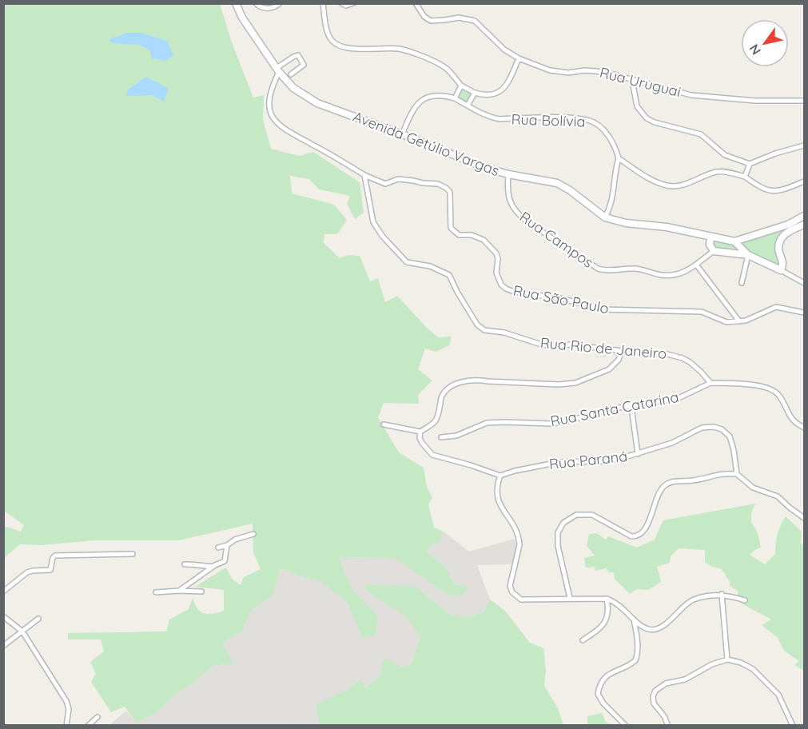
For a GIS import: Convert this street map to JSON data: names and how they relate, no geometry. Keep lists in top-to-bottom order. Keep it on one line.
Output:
{"streets":{"street":["Rua Uruguai","Rua Bolívia","Avenida Getúlio Vargas","Rua Campos","Rua São Paulo","Rua Rio de Janeiro","Rua Santa Catarina","Rua Paraná"]},"crossings":[["Avenida Getúlio Vargas","Rua Campos"],["Rua São Paulo","Rua Rio de Janeiro"],["Rua Rio de Janeiro","Rua Santa Catarina"]],"north":"bottom left"}
